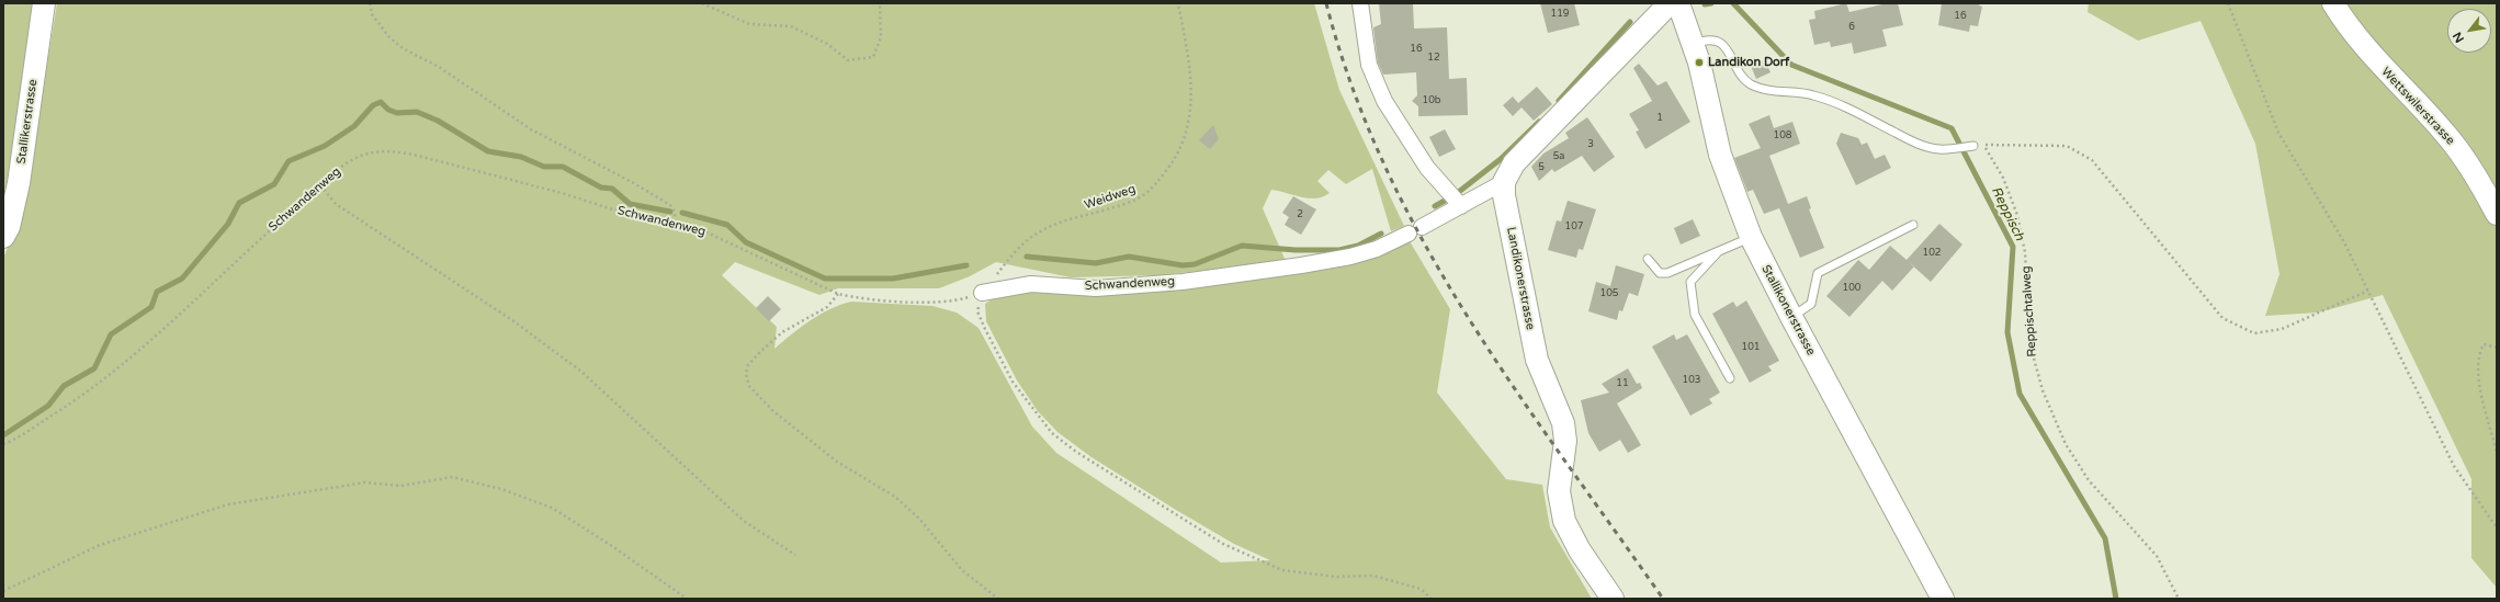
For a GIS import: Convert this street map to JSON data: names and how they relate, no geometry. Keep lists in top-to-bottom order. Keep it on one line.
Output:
{"streets":{"street":["Wettswilerstrasse","Stallikerstrasse","Schwandenweg","Landikonerstrasse","Stallikonerstrasse"],"path":["Weidweg","Reppischtalweg"]},"crossings":[["Schwandenweg","Landikonerstrasse"]],"water":["Reppisch"],"places":["Landikon Dorf"],"house_numbers":["119","16","6","16","12","10b","1","108","3","5a","5","2","107","102","100","105","101","103","11"],"north":"bottom left"}
